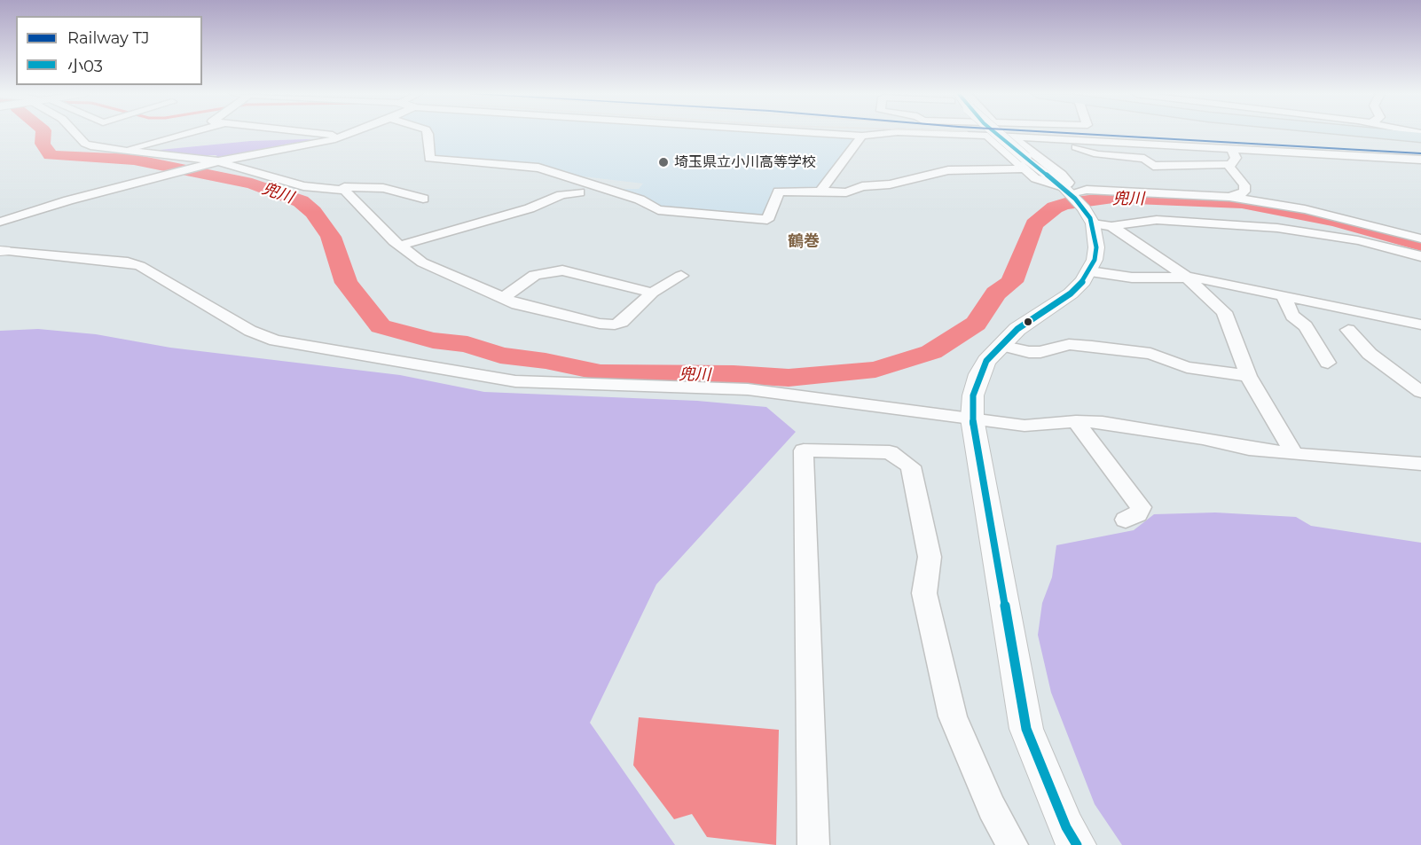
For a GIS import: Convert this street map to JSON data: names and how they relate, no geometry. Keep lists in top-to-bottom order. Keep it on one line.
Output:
{"districts":["鶴巻"],"water":["兜川"],"places":["埼玉県立小川高等学校"],"lines":["rail line TJ","transit line 小03"],"legend":["Railway TJ","小03"]}
